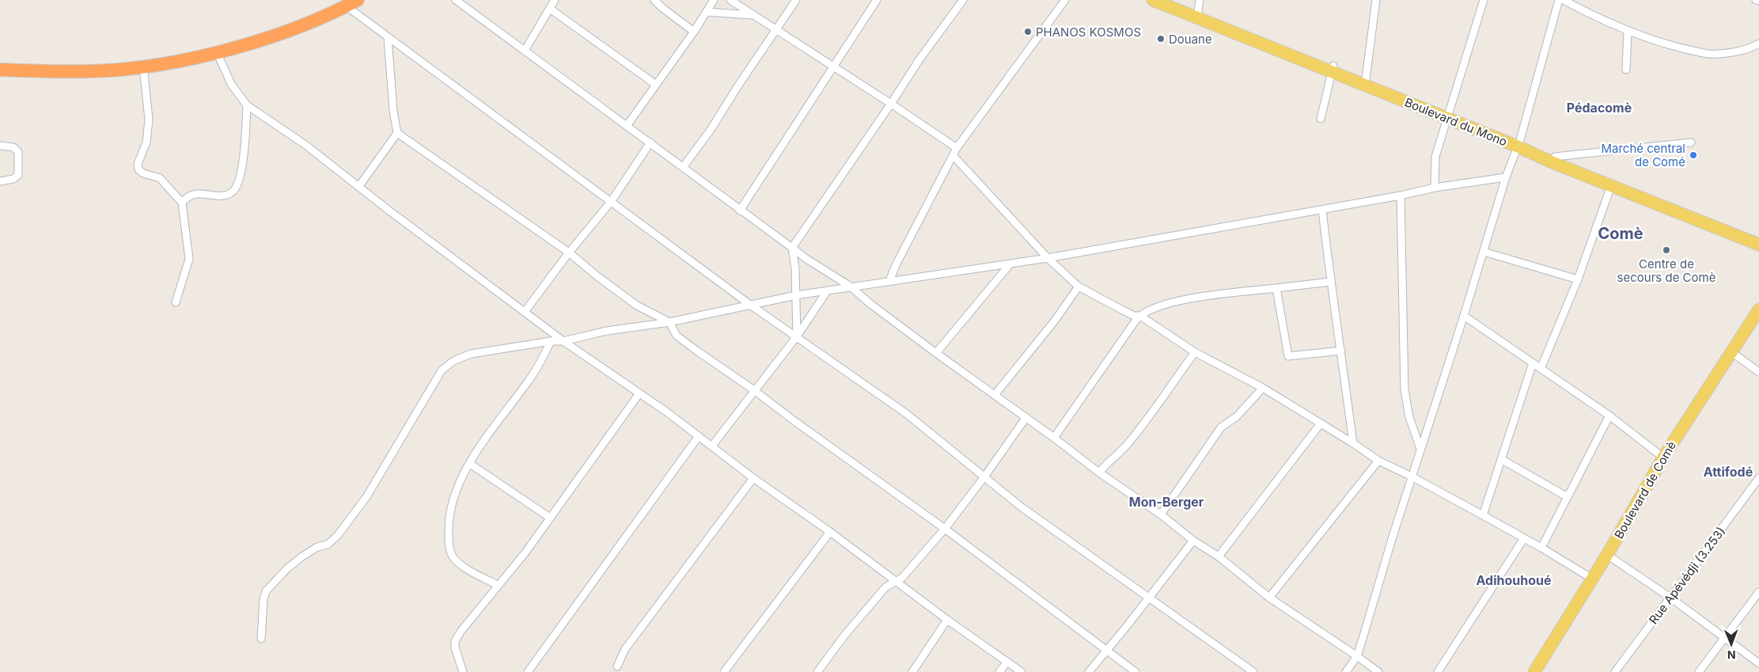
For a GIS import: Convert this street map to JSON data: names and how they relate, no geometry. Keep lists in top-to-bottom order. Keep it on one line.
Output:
{"streets":{"main road":["Boulevard du Mono","Boulevard de Comè"],"street":["Rue Apévédji (3.253)"]},"districts":["Pédacomè","Comè","Attifodé","Mon-Berger","Adihouhoué"],"places":["PHANOS KOSMOS","Douane","Marché central de Comé","Centre de secours de Comè"],"north":"bottom"}
